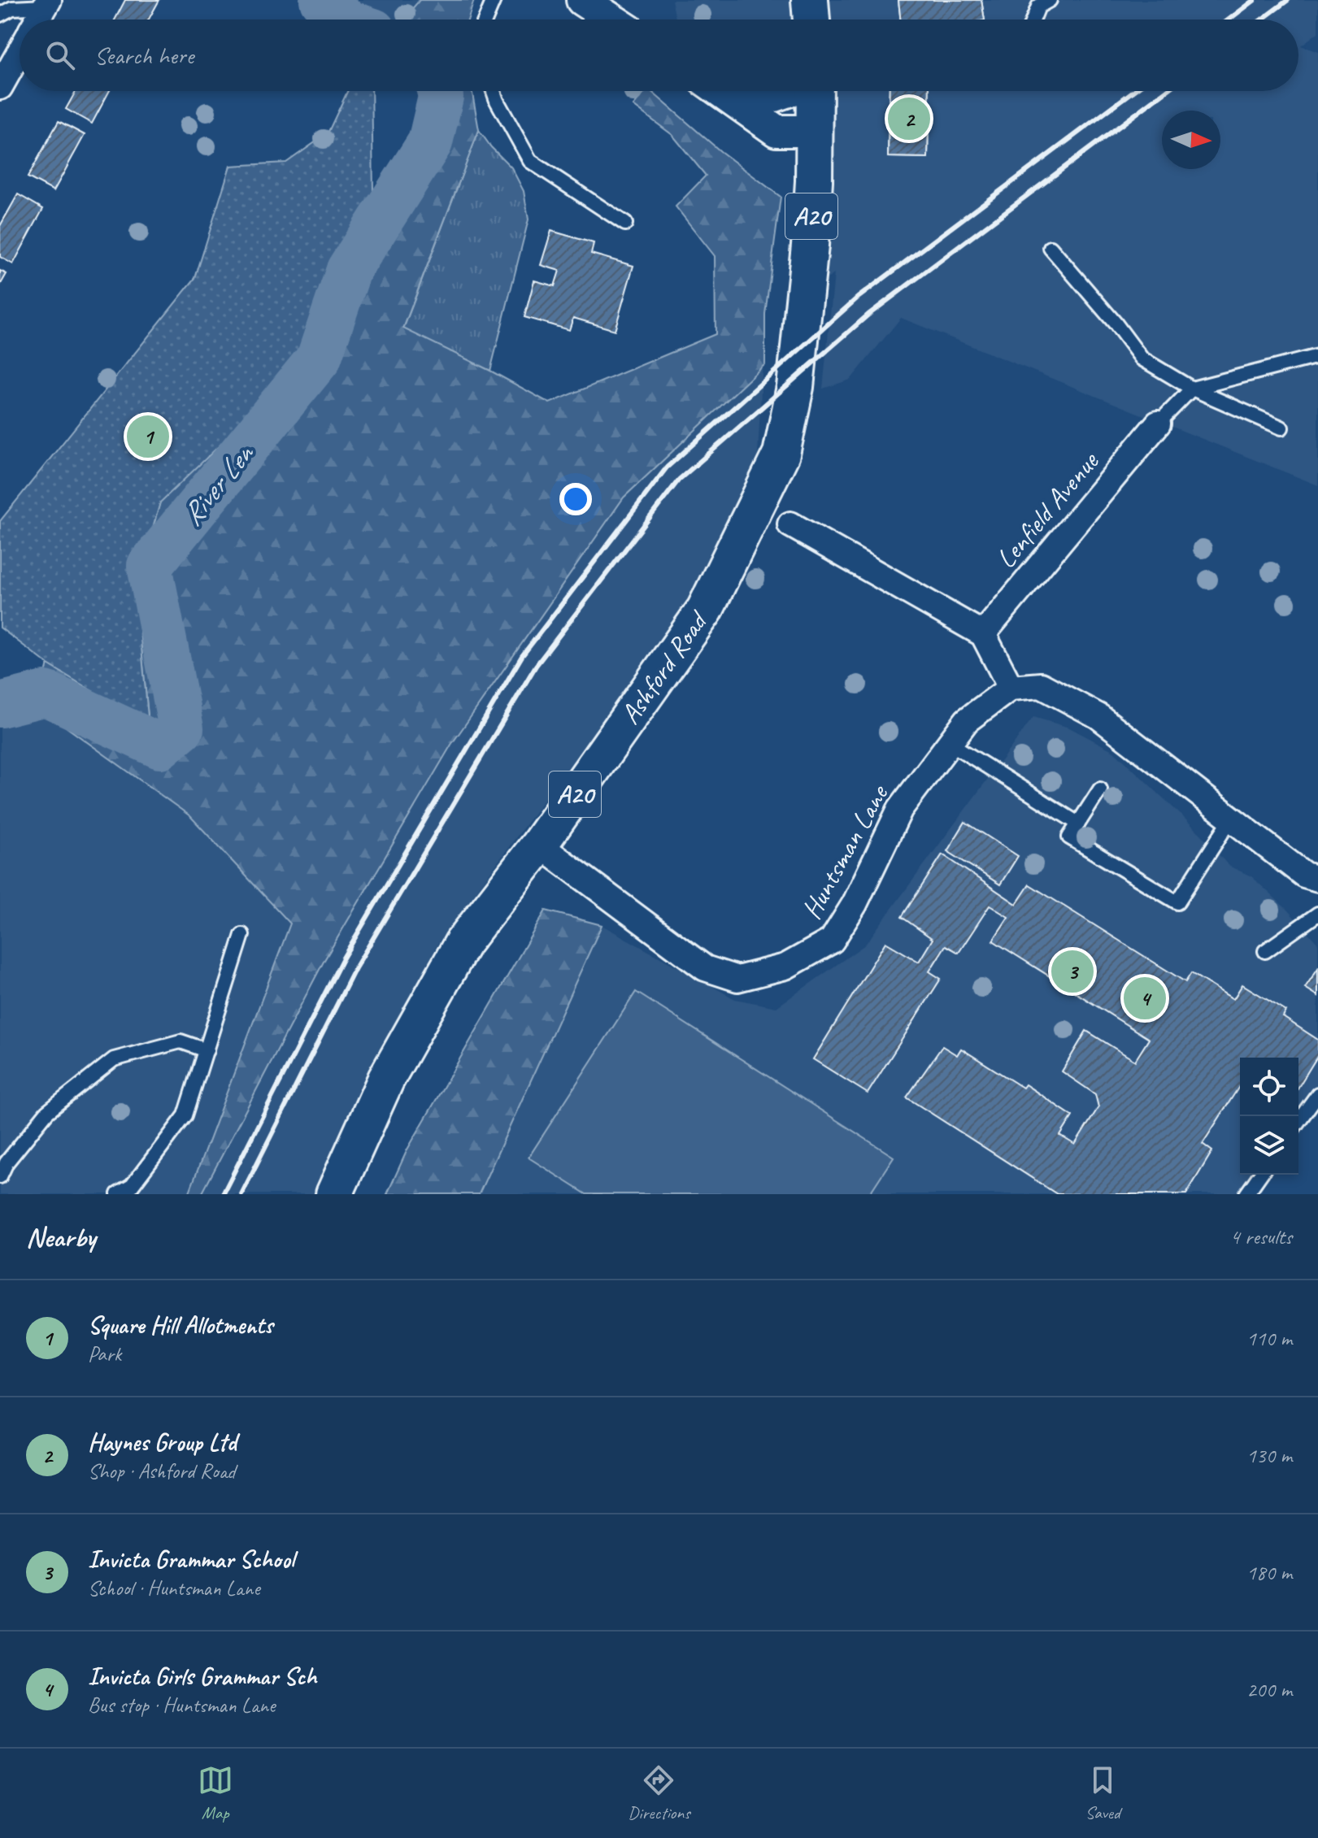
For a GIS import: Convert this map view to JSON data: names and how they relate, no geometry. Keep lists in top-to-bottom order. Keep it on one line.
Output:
{"streets":{"main road":["A20","Ashford Road"],"street":["Lenfield Avenue","Huntsman Lane"]},"crossings":[["Ashford Road","Huntsman Lane"]],"water":["River Len"],"north":"right","page":{"search":"Search here","pins":["2","1","3","4"],"heading":["Nearby","4 results"],"list":[{"mark":"1","name":"Square Hill Allotments","note":"Park","value":"110 m"},{"mark":"2","name":"Haynes Group Ltd","note":"Shop · Ashford Road","value":"130 m"},{"mark":"3","name":"Invicta Grammar School","note":"School · Huntsman Lane","value":"180 m"},{"mark":"4","name":"Invicta Girls Grammar Sch","note":"Bus stop · Huntsman Lane","value":"200 m"}],"nav":["Map","Directions","Saved"]}}
